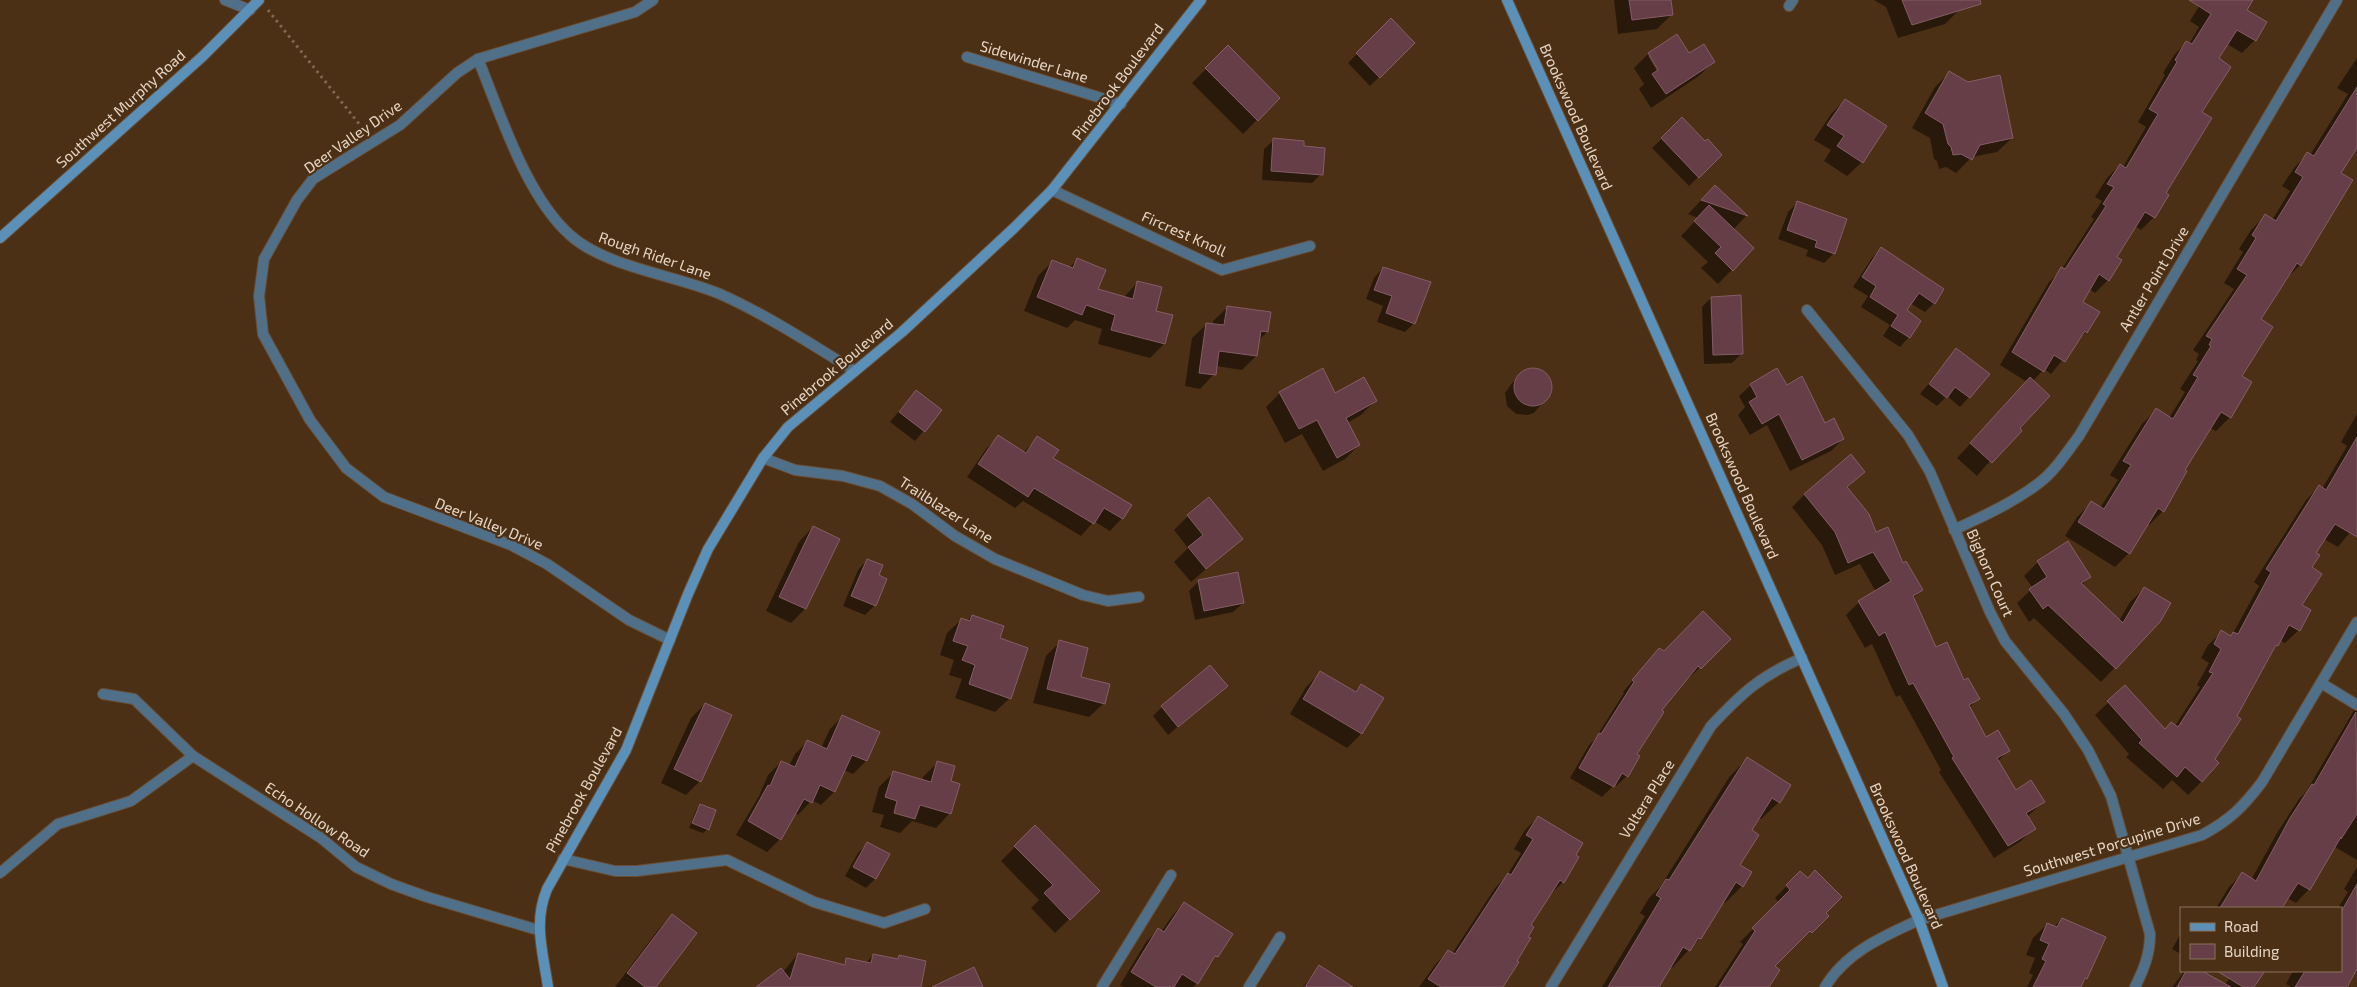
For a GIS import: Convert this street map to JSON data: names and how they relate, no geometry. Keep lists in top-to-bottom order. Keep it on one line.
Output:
{"streets":{"main road":["Pinebrook Boulevard","Southwest Murphy Road","Brookswood Boulevard"],"street":["Sidewinder Lane","Deer Valley Drive","Fircrest Knoll","Rough Rider Lane","Antler Point Drive","Trailblazer Lane","Bighorn Court","Voltera Place","Echo Hollow Road","Southwest Porcupine Drive"]},"crossings":[["Sidewinder Lane","Pinebrook Boulevard"],["Pinebrook Boulevard","Deer Valley Drive"],["Pinebrook Boulevard","Fircrest Knoll"],["Pinebrook Boulevard","Rough Rider Lane"],["Pinebrook Boulevard","Trailblazer Lane"],["Pinebrook Boulevard","Echo Hollow Road"],["Brookswood Boulevard","Voltera Place"],["Brookswood Boulevard","Southwest Porcupine Drive"],["Deer Valley Drive","Rough Rider Lane"],["Antler Point Drive","Bighorn Court"],["Bighorn Court","Southwest Porcupine Drive"]],"legend":["Road","Building"]}
